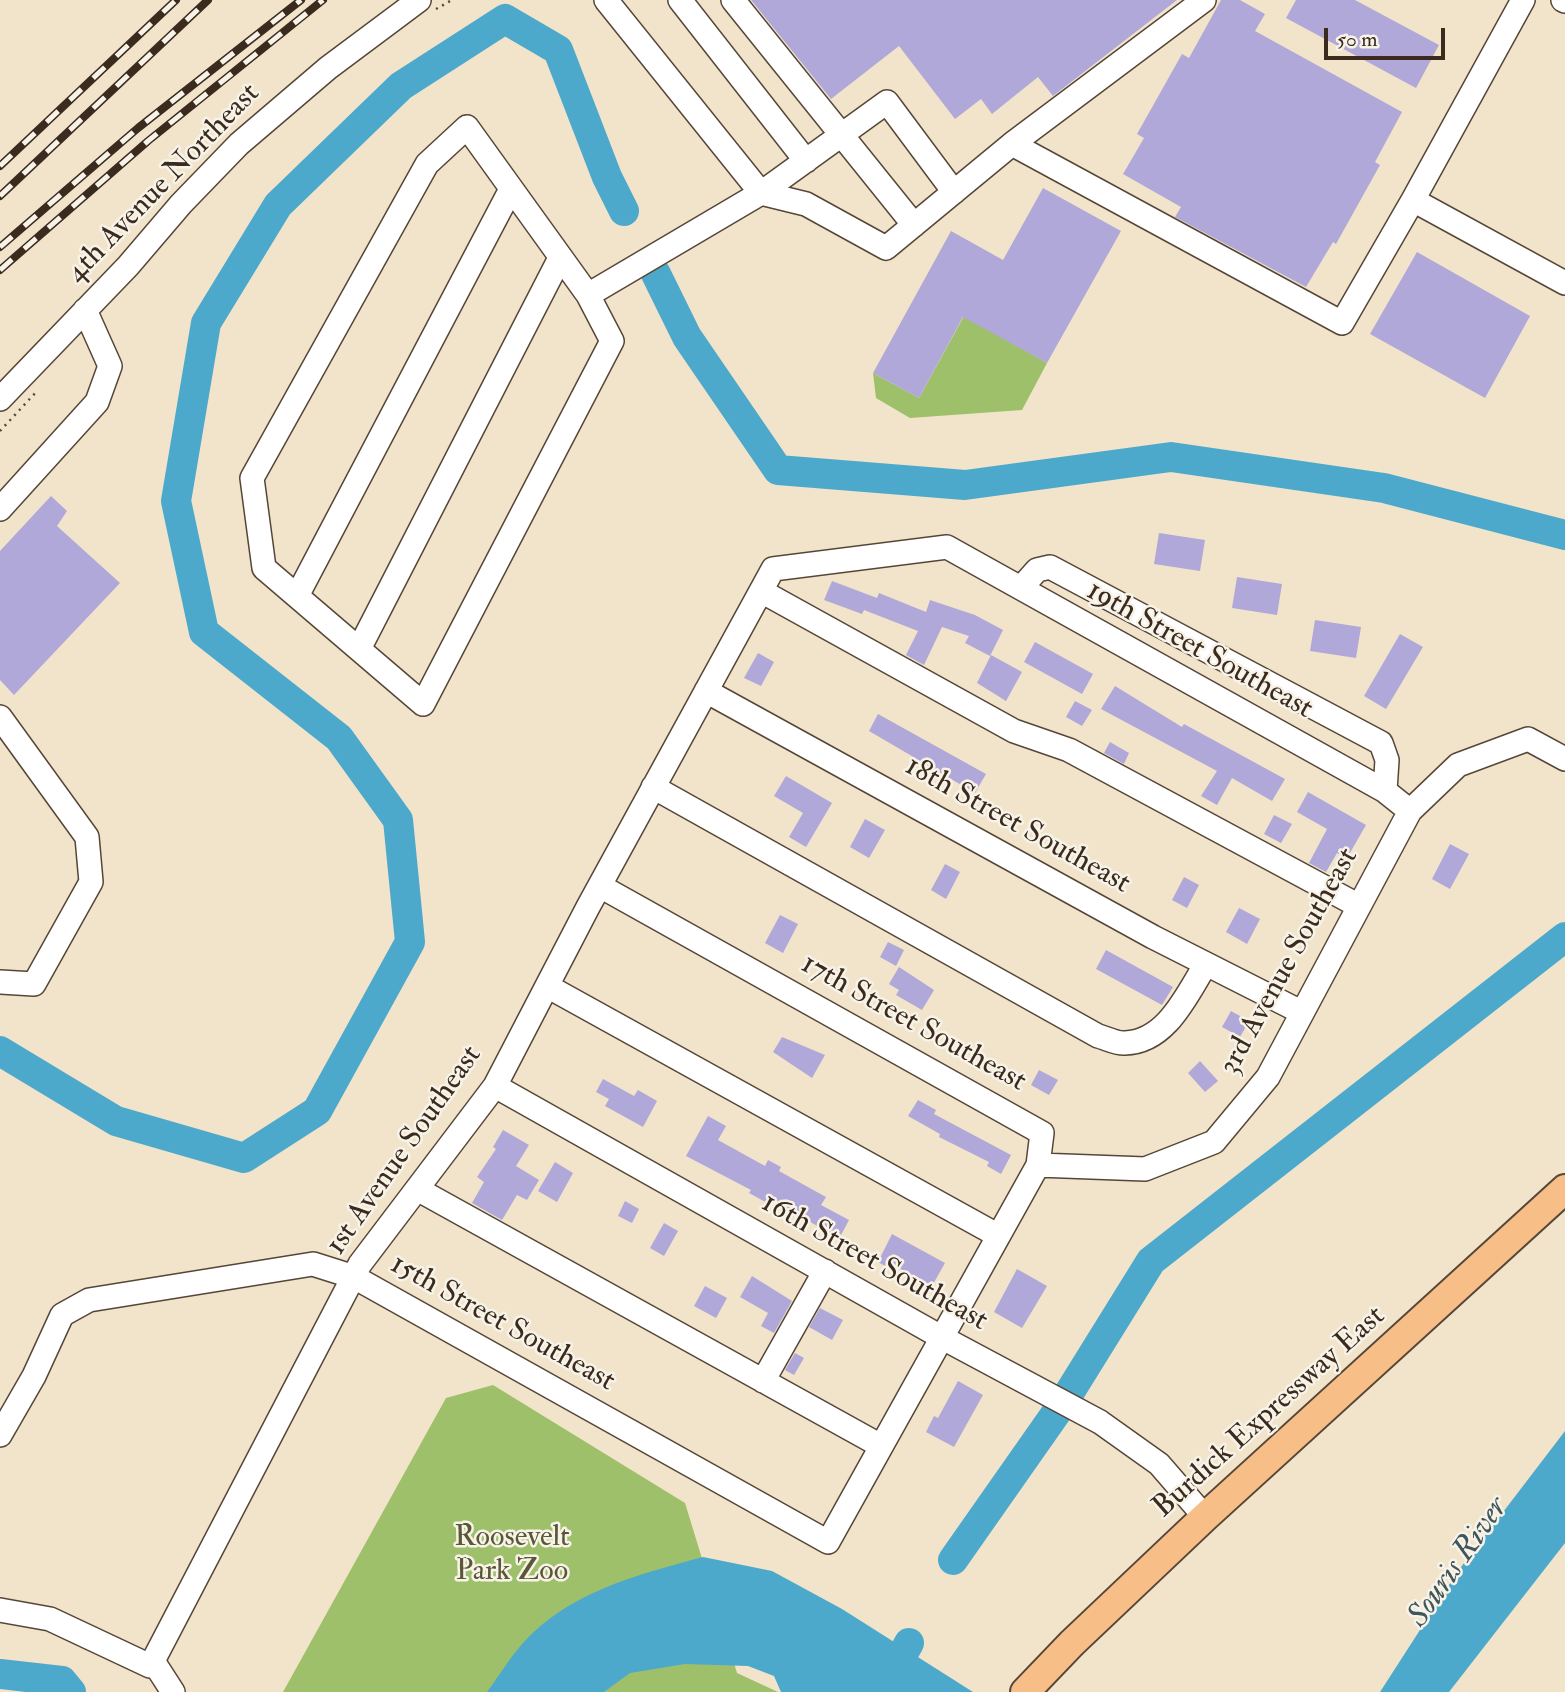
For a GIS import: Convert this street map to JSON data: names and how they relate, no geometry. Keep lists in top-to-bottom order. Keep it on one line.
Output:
{"streets":{"main road":["Burdick Expressway East"],"street":["4th Avenue Northeast","19th Street Southeast","18th Street Southeast","3rd Avenue Southeast","17th Street Southeast","1st Avenue Southeast","16th Street Southeast","15th Street Southeast"]},"crossings":[["19th Street Southeast","3rd Avenue Southeast"],["19th Street Southeast","1st Avenue Southeast"],["18th Street Southeast","3rd Avenue Southeast"],["18th Street Southeast","1st Avenue Southeast"],["3rd Avenue Southeast","17th Street Southeast"],["17th Street Southeast","1st Avenue Southeast"],["1st Avenue Southeast","16th Street Southeast"],["1st Avenue Southeast","15th Street Southeast"],["16th Street Southeast","Burdick Expressway East"]],"water":["Souris River"],"parks":["Roosevelt Park Zoo"],"scale_bar":"50 m"}
